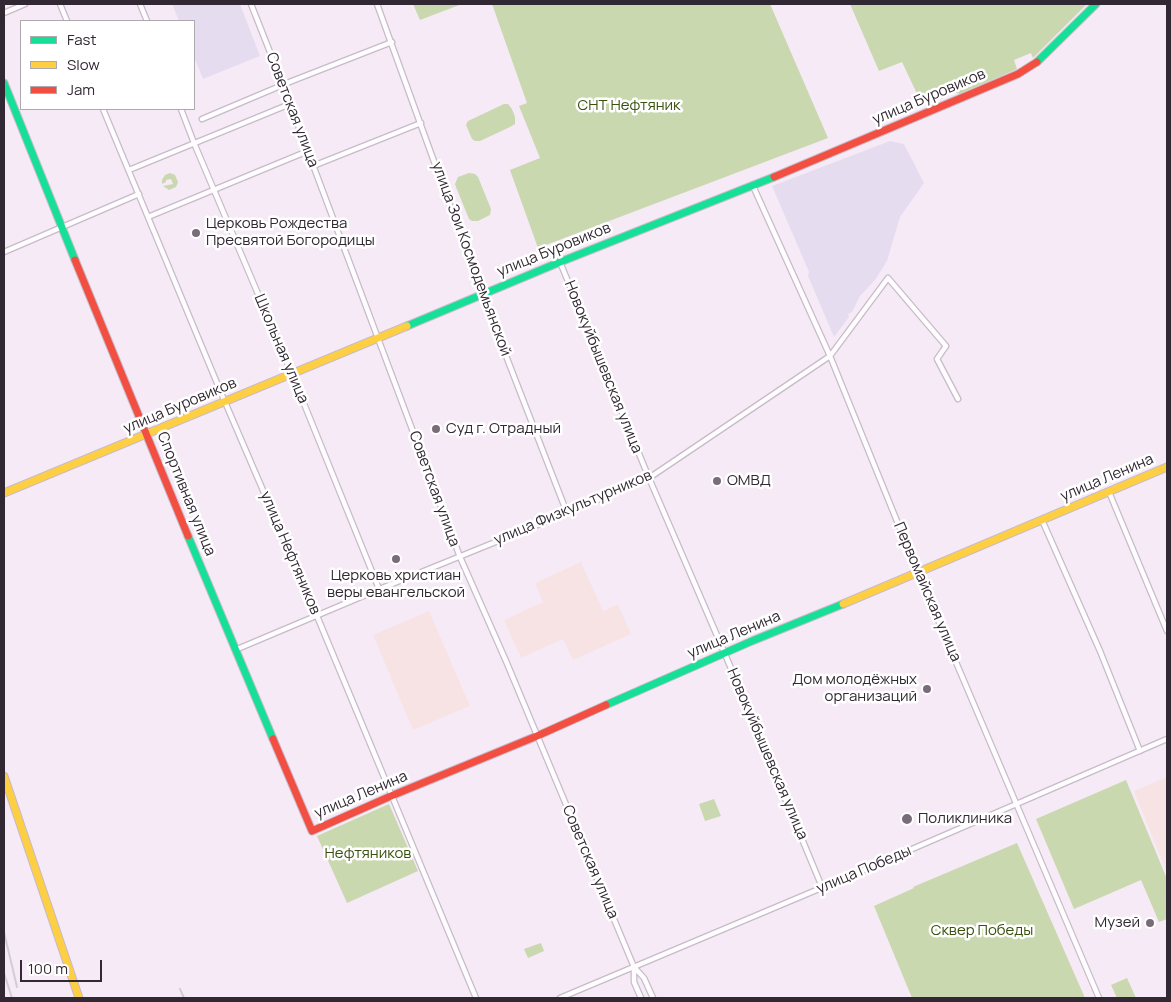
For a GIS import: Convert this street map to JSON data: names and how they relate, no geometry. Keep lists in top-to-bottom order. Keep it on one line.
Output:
{"streets":{"street":["улица Буровиков","Советская улица","улица Зои Космодемьянской","Школьная улица","Новокуйбышевская улица","улица Ленина","Спортивная улица","улица Физкультурников","улица Нефтяников","Первомайская улица","улица Победы"]},"crossings":[["улица Буровиков","Советская улица"],["улица Буровиков","улица Зои Космодемьянской"],["улица Буровиков","Школьная улица"],["улица Буровиков","Новокуйбышевская улица"],["улица Буровиков","Спортивная улица"],["улица Буровиков","улица Нефтяников"],["улица Буровиков","Первомайская улица"],["Советская улица","улица Ленина"],["Советская улица","улица Физкультурников"],["Советская улица","улица Победы"],["улица Зои Космодемьянской","улица Физкультурников"],["Школьная улица","улица Физкультурников"],["Новокуйбышевская улица","улица Ленина"],["Новокуйбышевская улица","улица Физкультурников"],["Новокуйбышевская улица","улица Победы"],["улица Ленина","Спортивная улица"],["улица Ленина","улица Нефтяников"],["улица Ленина","Первомайская улица"],["Спортивная улица","улица Физкультурников"],["улица Физкультурников","улица Нефтяников"],["улица Физкультурников","Первомайская улица"],["Первомайская улица","улица Победы"]],"parks":["СНТ Нефтяник","Нефтяников","Сквер Победы"],"places":["Церковь Рождества Пресвятой Богородицы","Суд г. Отрадный","ОМВД","Церковь христиан веры евангельской","Дом молодёжных организаций","Поликлиника","Музей"],"legend":["Fast","Slow","Jam"],"scale_bar":"100 m"}
